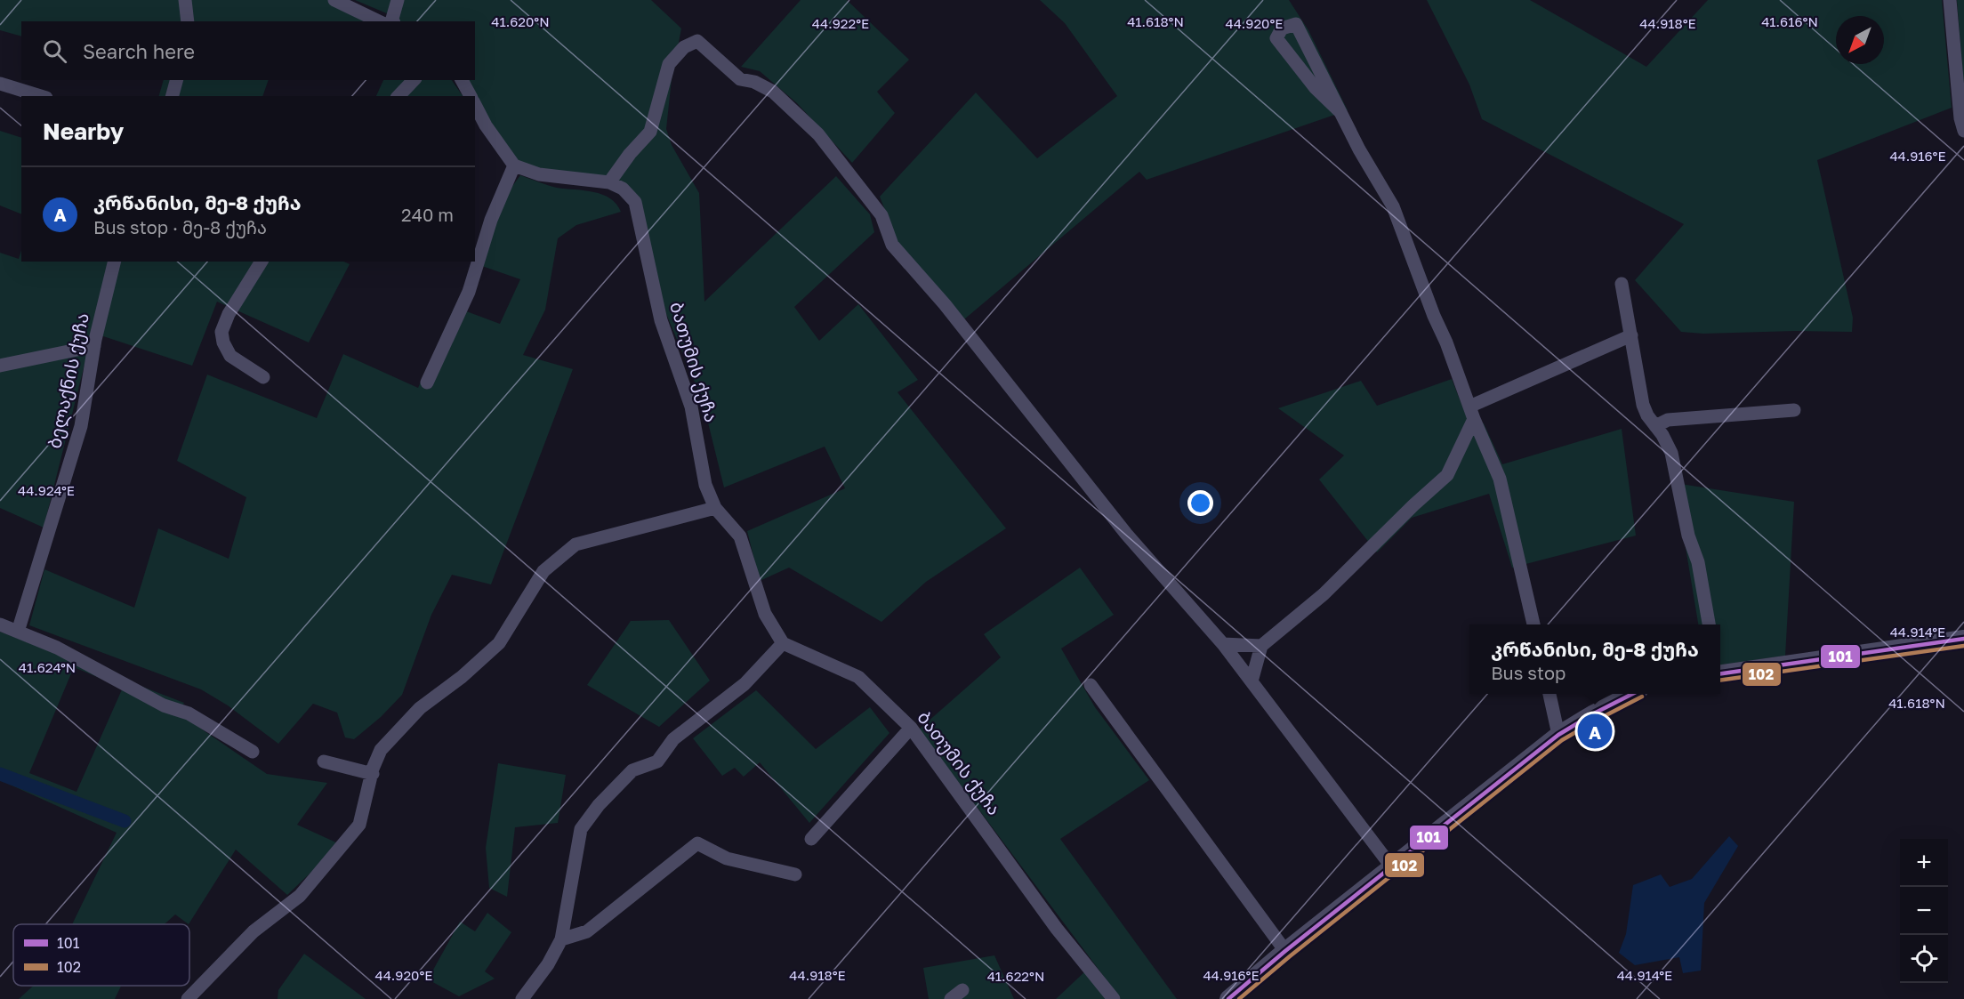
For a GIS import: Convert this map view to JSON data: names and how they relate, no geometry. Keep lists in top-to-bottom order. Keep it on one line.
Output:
{"streets":{"street":["ბათუმის ქუჩა","ბელაქნის ქუჩა"]},"lines":["transit line 101","transit line 102"],"legend":["101","102"],"north":"bottom left","page":{"search":"Search here","heading":"Nearby","list":[{"mark":"A","name":"კრწანისი, მე-8 ქუჩა","note":"Bus stop · მე-8 ქუჩა","value":"240 m"}],"popup":["კრწანისი, მე-8 ქუჩა","Bus stop"],"pins":"A","map_buttons":["+","−"]},"coordinates":["41.620°N","41.618°N","41.616°N","44.922°E","44.920°E","44.918°E","44.916°E","44.924°E","44.914°E","41.624°N","41.622°N"]}
